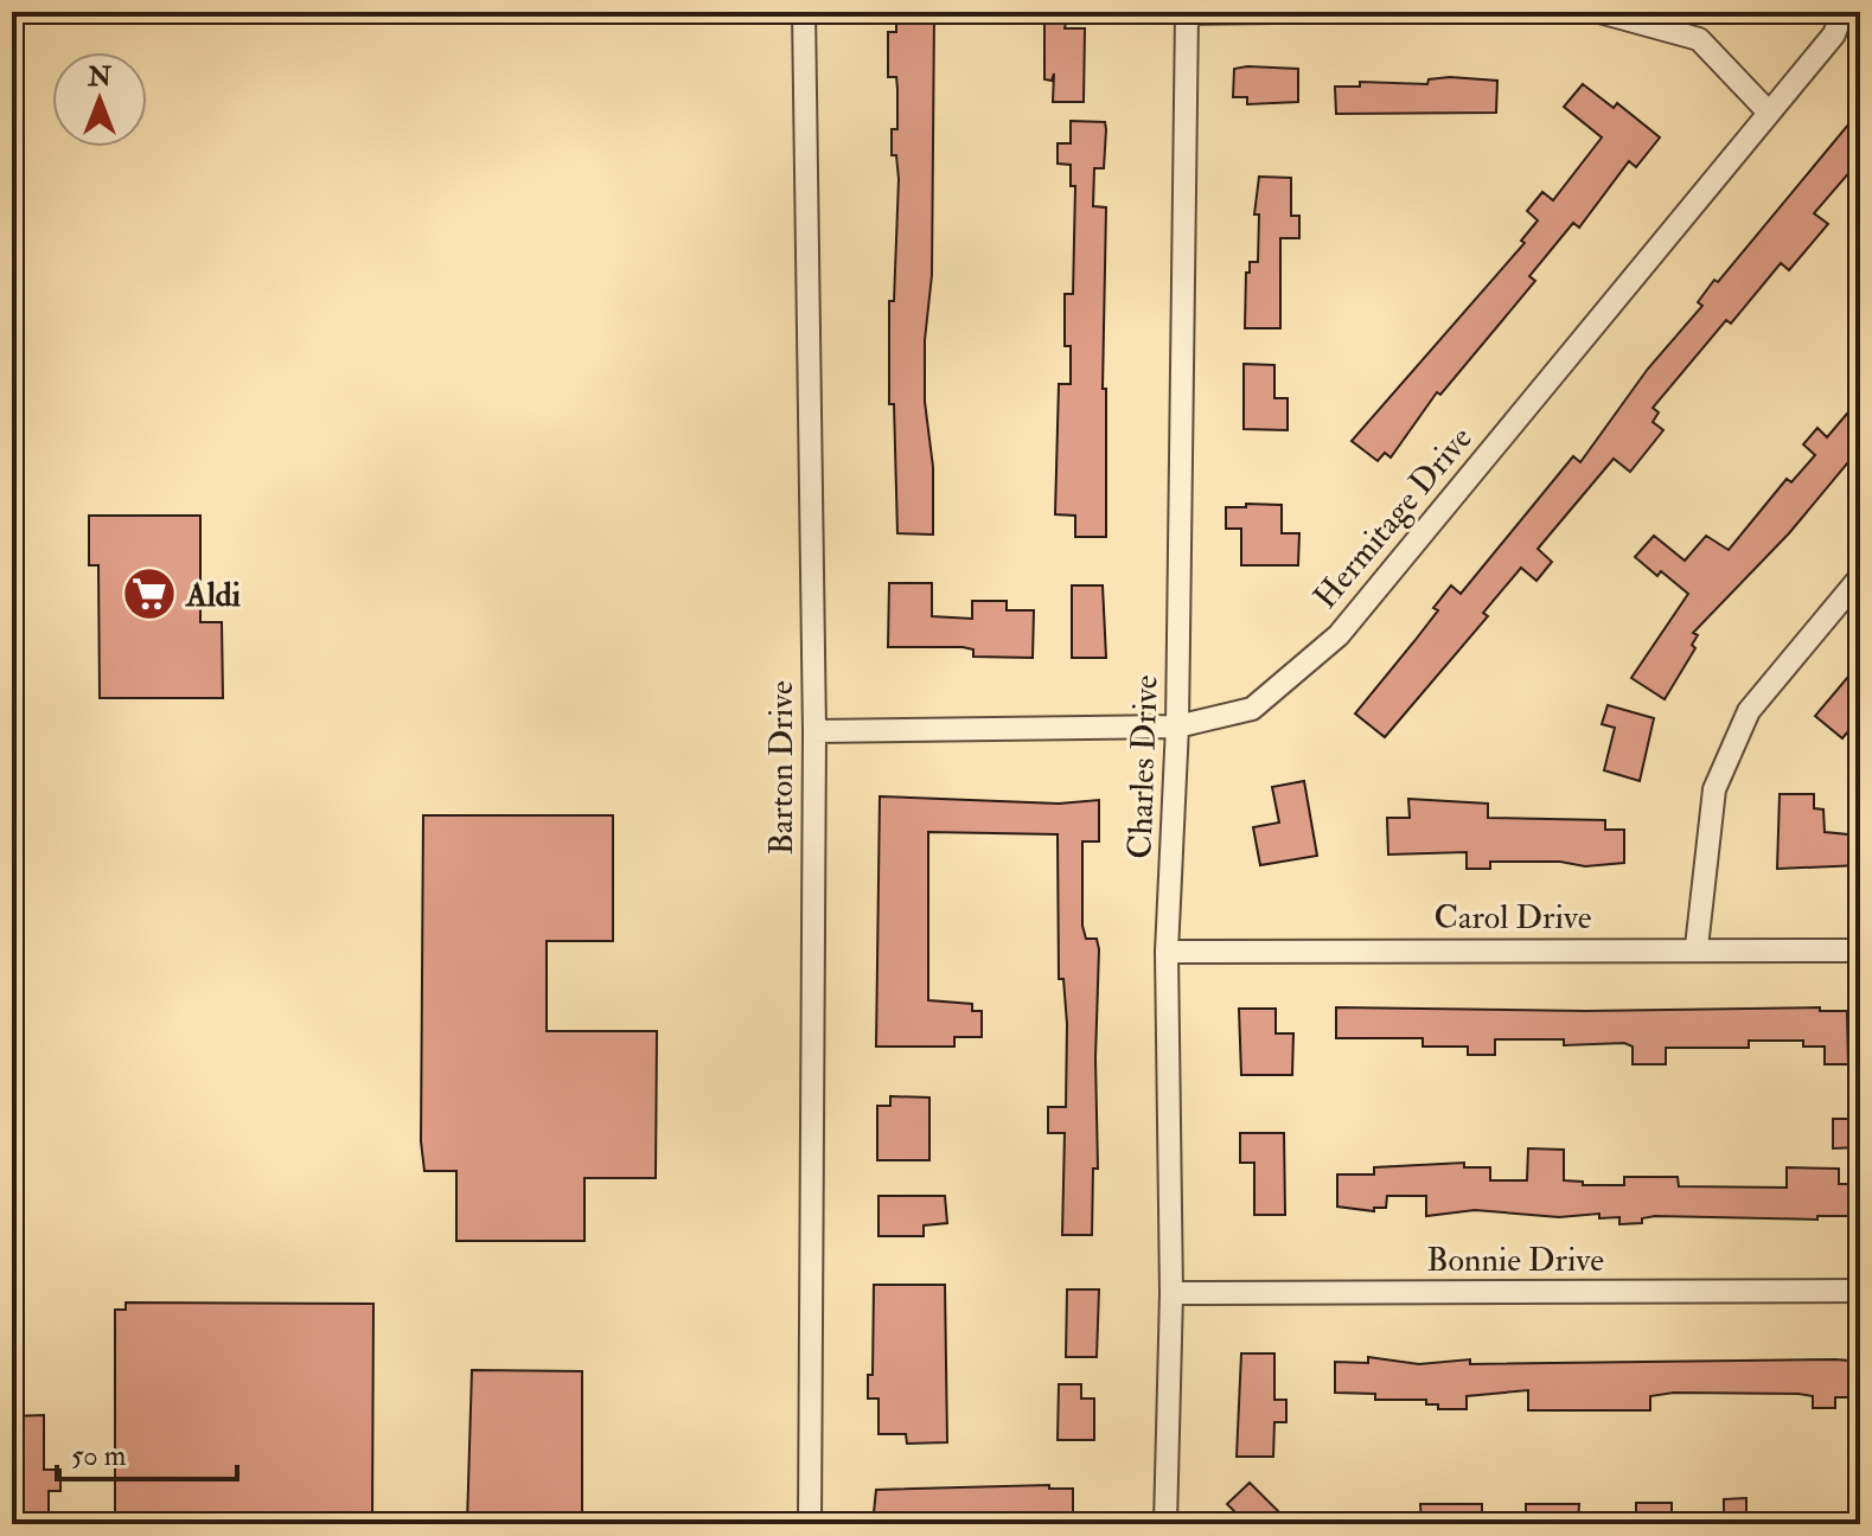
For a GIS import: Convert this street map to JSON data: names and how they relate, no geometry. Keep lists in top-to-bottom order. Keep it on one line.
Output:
{"streets":{"street":["Hermitage Drive","Charles Drive","Barton Drive","Carol Drive","Bonnie Drive"]},"crossings":[["Hermitage Drive","Charles Drive"],["Hermitage Drive","Barton Drive"],["Charles Drive","Carol Drive"],["Charles Drive","Bonnie Drive"]],"places":{"supermarket":["Aldi"]},"scale_bar":"50 m","north":"top"}
